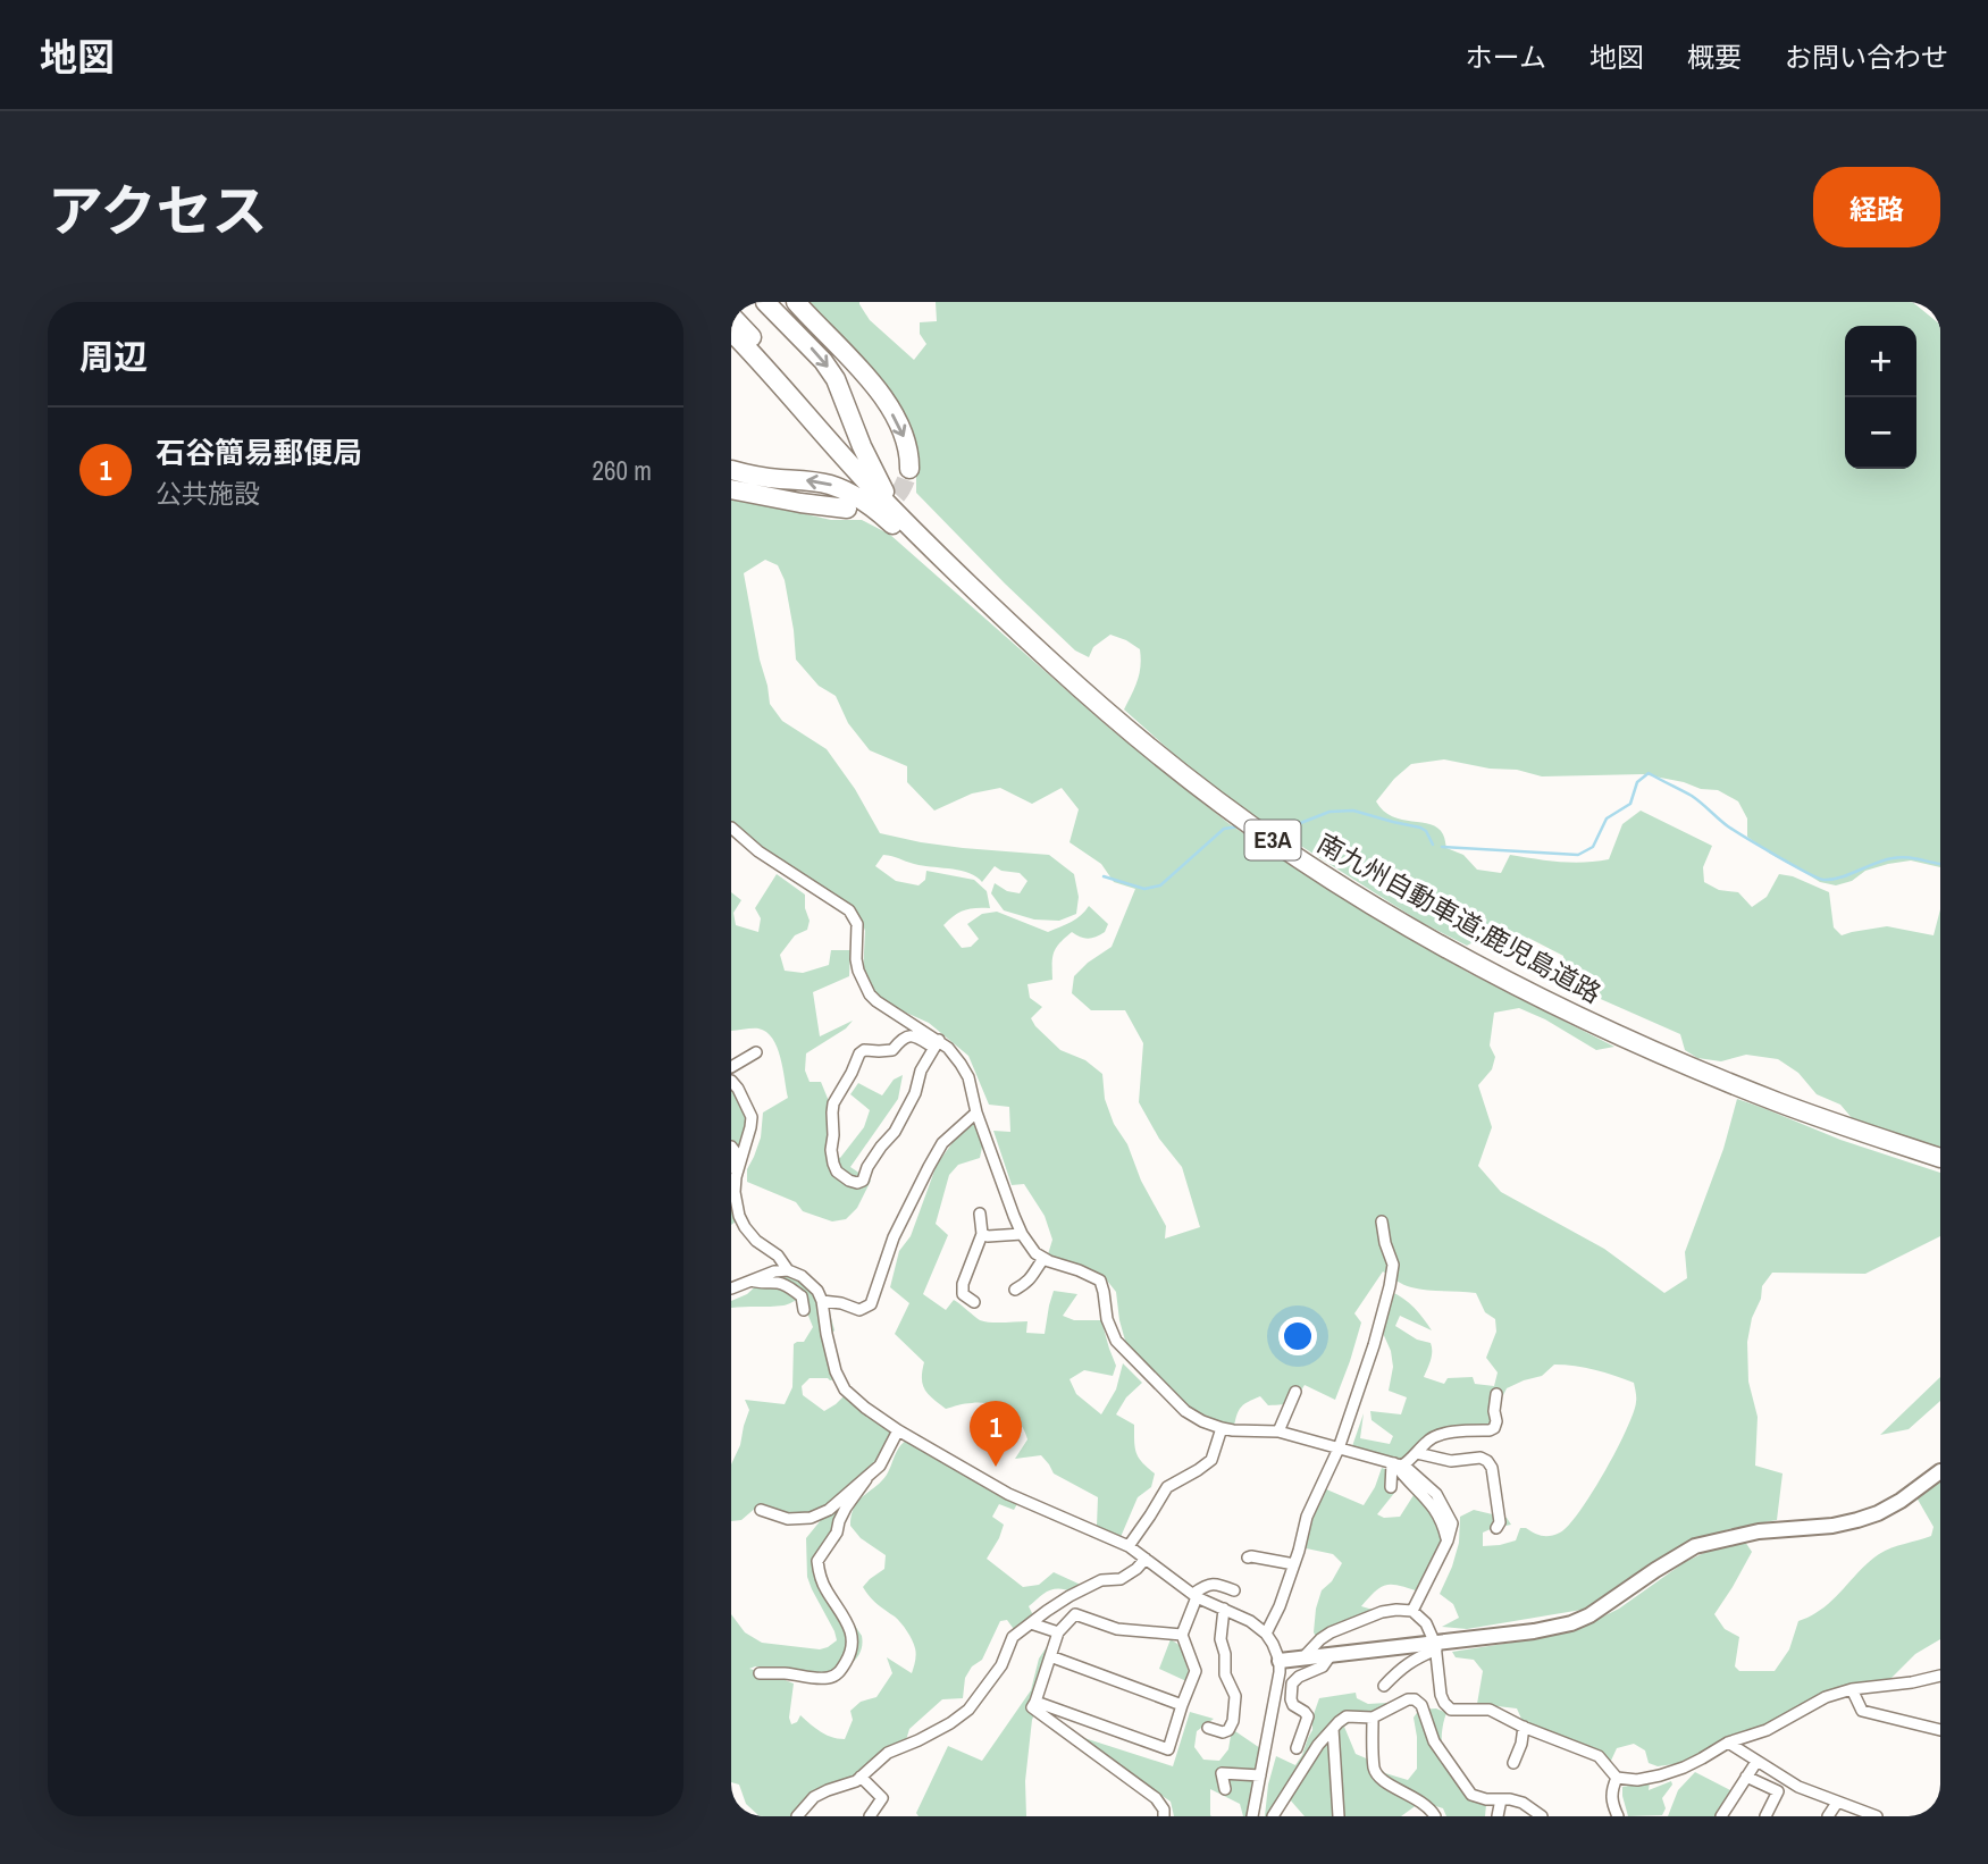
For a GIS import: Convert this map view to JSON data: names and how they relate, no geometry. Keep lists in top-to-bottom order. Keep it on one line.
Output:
{"streets":{"highway":["E3A","南九州自動車道;鹿児島道路"]},"page":{"header":"地図","nav":["ホーム","地図","概要","お問い合わせ"],"title":"アクセス","buttons":"経路","heading":"周辺","map_buttons":["+","−"],"list":[{"mark":"1","name":"石谷簡易郵便局","note":"公共施設","value":"260 m"}],"pins":"1"}}
